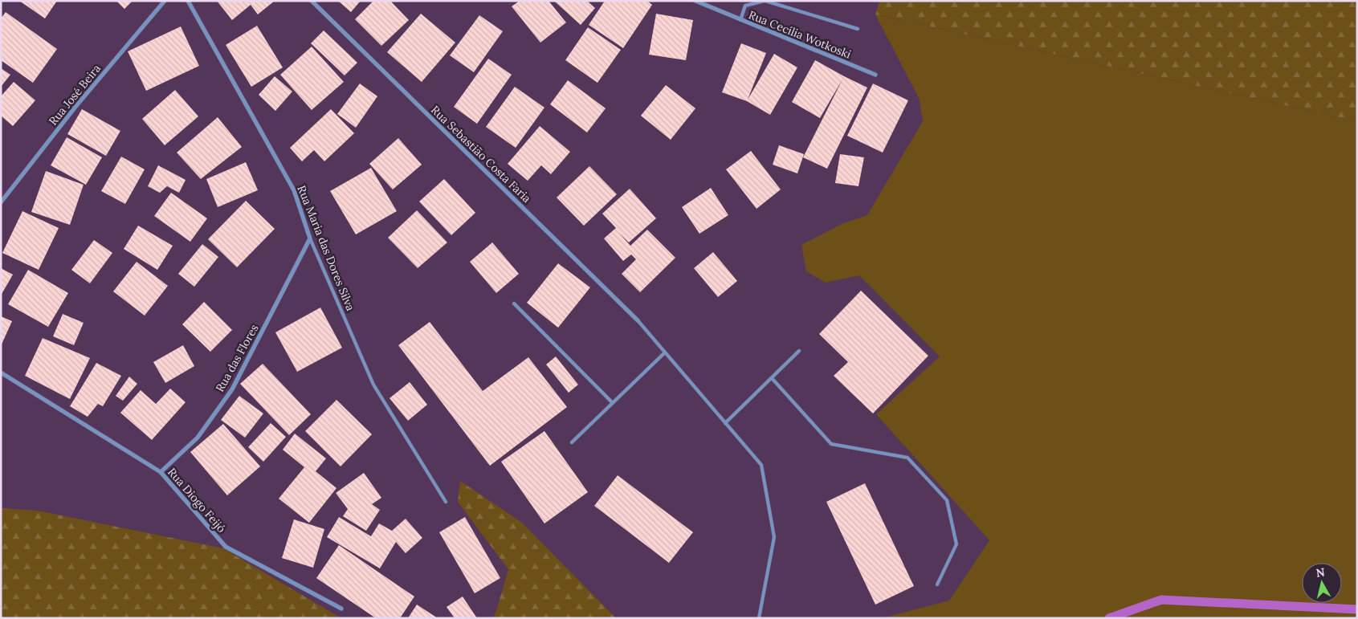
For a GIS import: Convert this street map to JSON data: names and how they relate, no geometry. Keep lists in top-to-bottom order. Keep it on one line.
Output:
{"streets":{"street":["Rua Cecília Wotkoski","Rua José Beira","Rua Sebastião Costa Faria","Rua Maria das Dores Silva","Rua das Flores","Rua Diogo Feijó"]},"crossings":[["Rua Maria das Dores Silva","Rua das Flores"],["Rua das Flores","Rua Diogo Feijó"]],"north":"top"}
